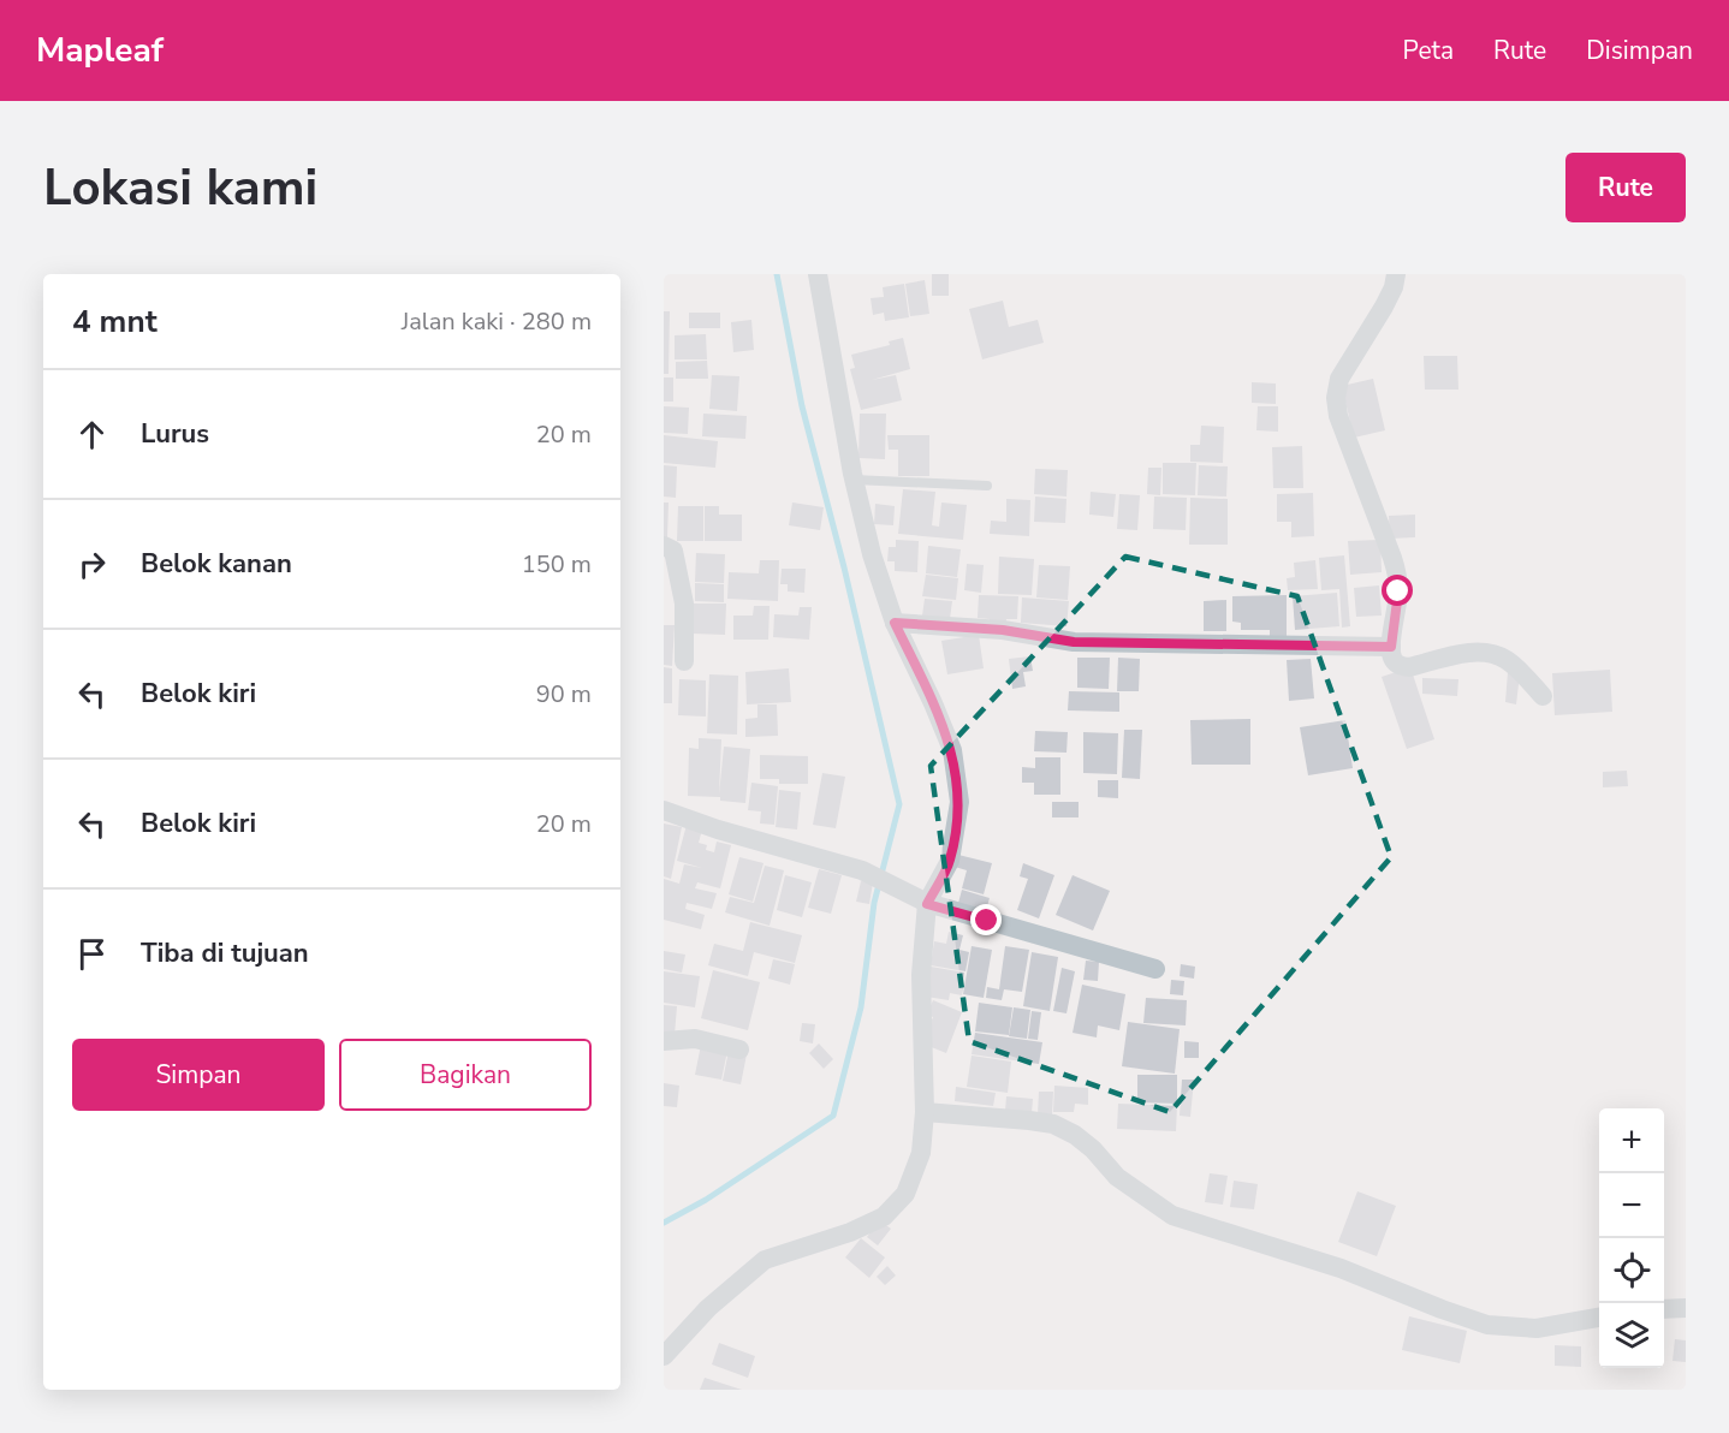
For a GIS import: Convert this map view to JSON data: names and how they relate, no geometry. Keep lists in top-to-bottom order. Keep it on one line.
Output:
{"page":{"header":"Mapleaf","nav":["Peta","Rute","Disimpan"],"buttons":["Rute",["Simpan","Bagikan"]],"title":"Lokasi kami","heading":["4 mnt","Jalan kaki · 280 m"],"list":[["Lurus","20 m"],["Belok kanan","150 m"],["Belok kiri","90 m"],["Belok kiri","20 m"],"Tiba di tujuan"],"map_buttons":["+","−"]}}
